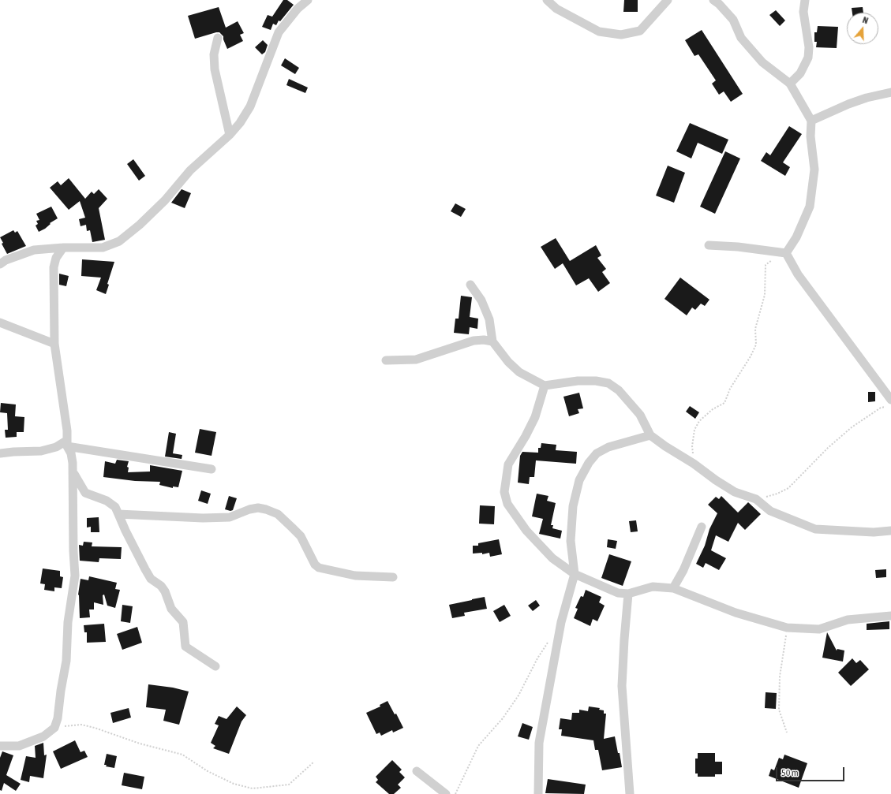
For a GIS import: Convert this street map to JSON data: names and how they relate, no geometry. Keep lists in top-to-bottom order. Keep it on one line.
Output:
{"scale_bar":"50 m","north":"top"}
